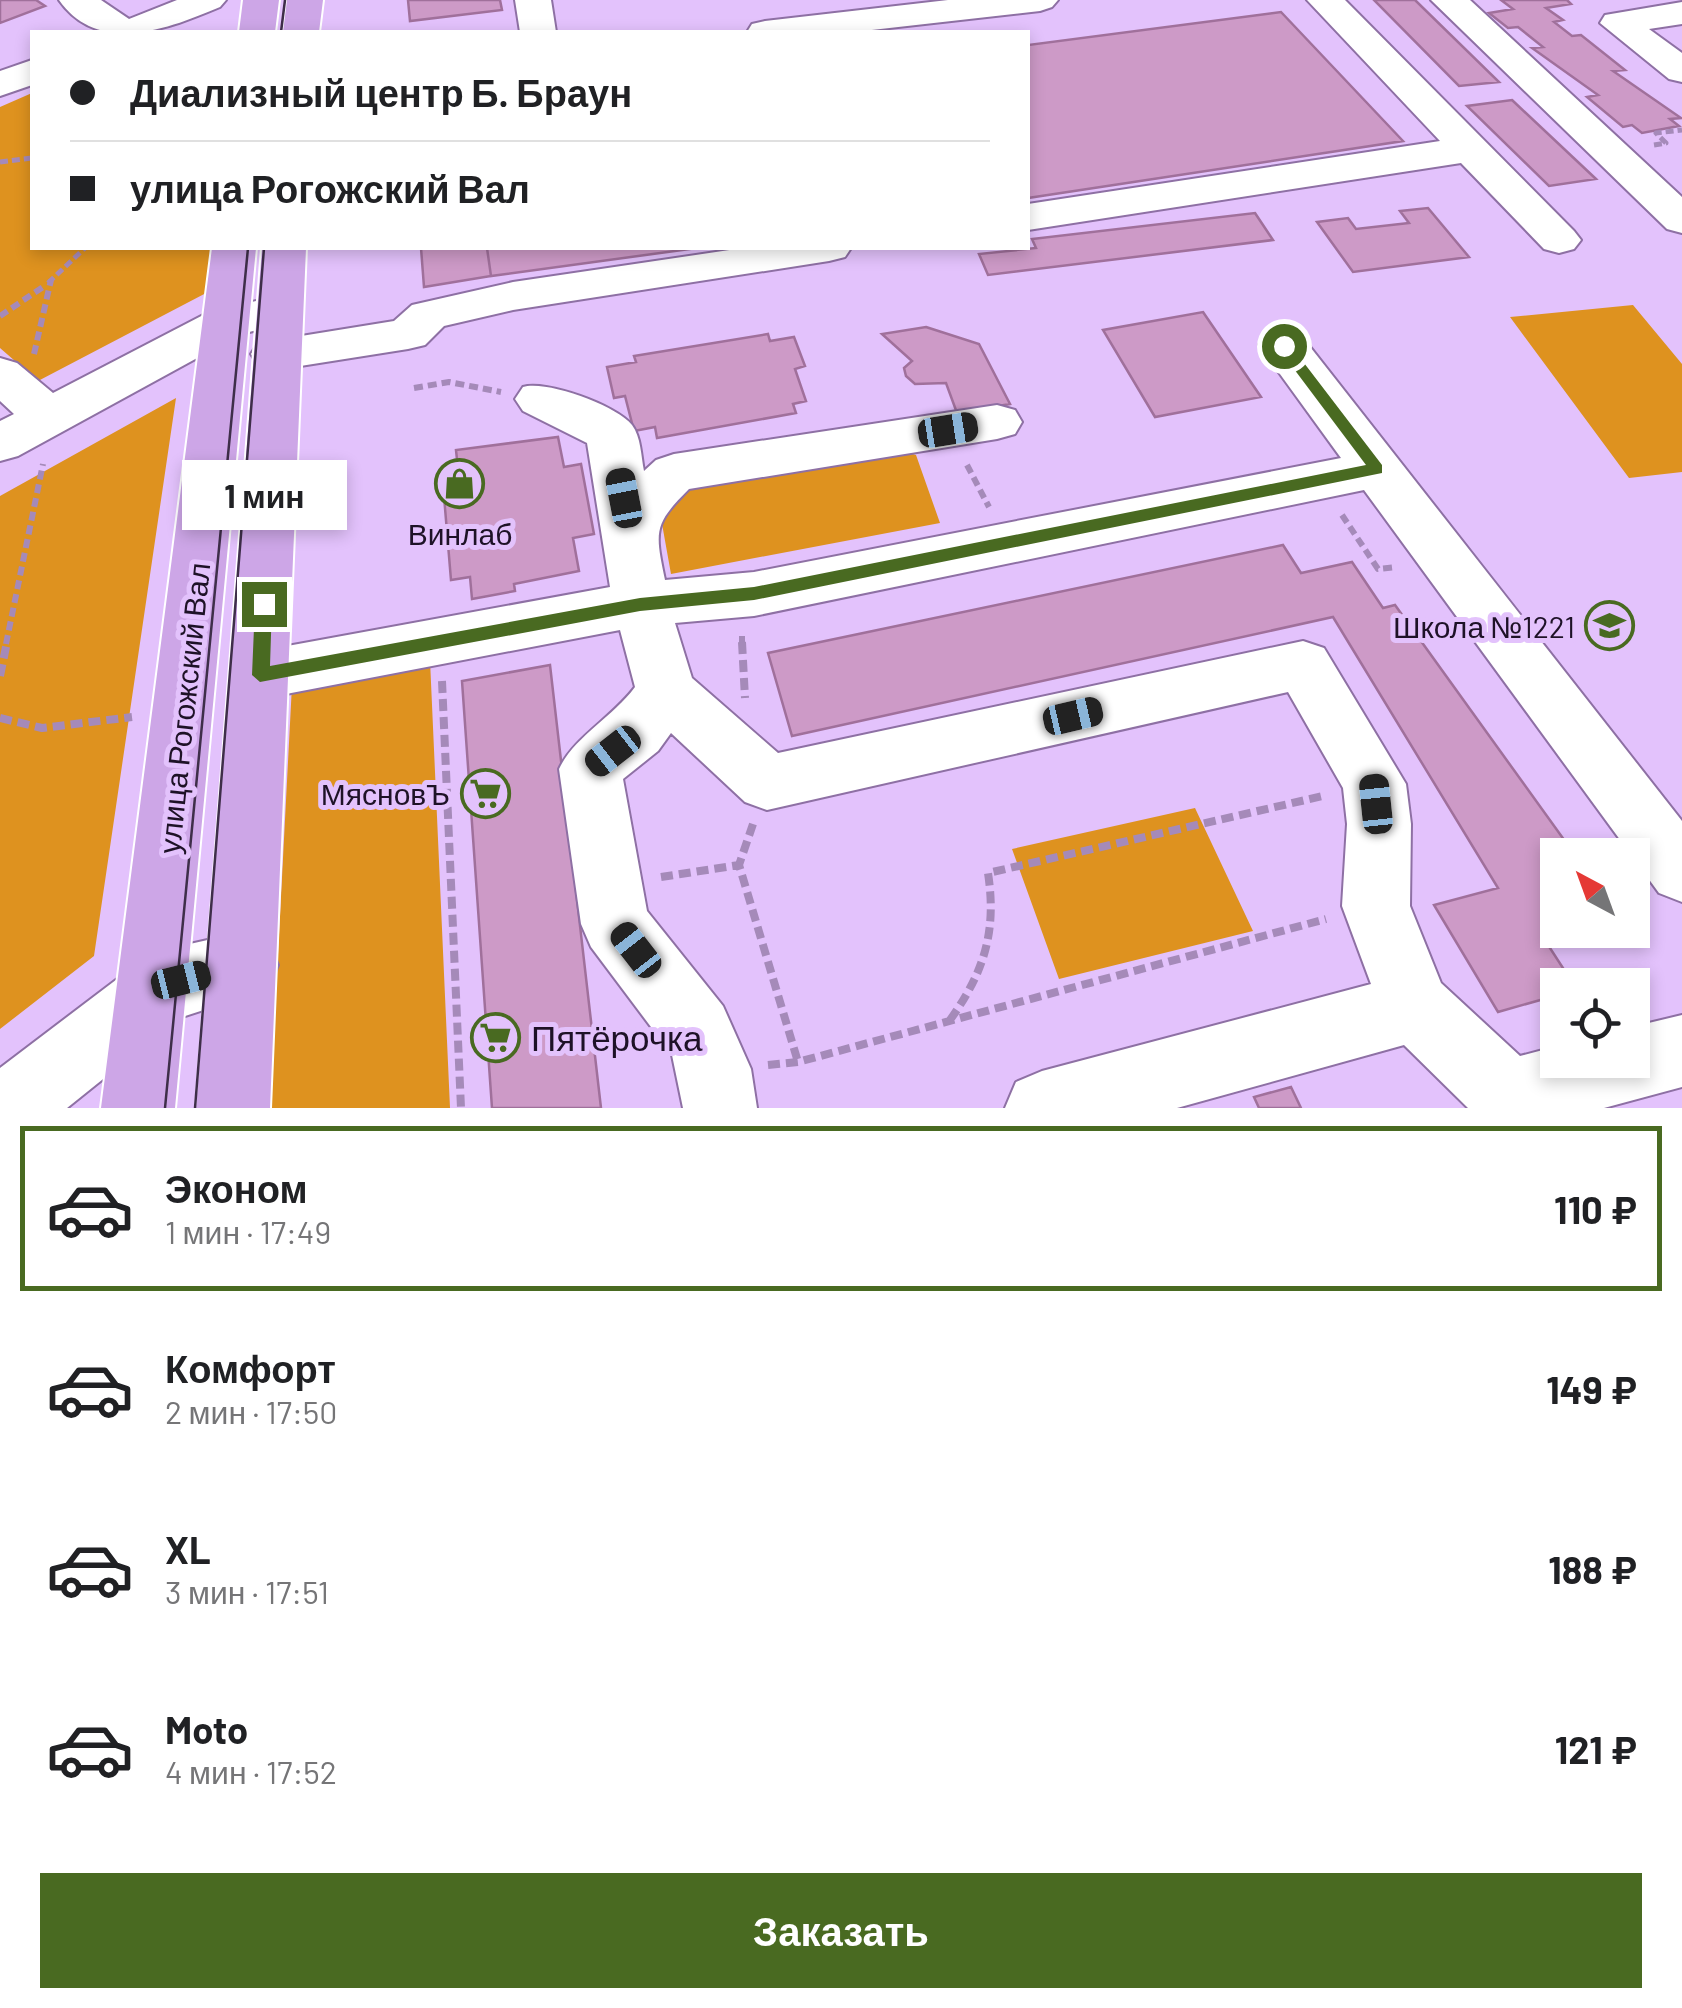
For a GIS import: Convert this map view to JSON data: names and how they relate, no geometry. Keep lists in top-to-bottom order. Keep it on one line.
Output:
{"streets":{"main road":["улица Рогожский Вал"]},"places":{"shop":["Винлаб"],"school or university":["Школа №1221"],"supermarket":["МясновЪ","Пятёрочка"]},"north":"top left","page":{"banner":["Диализный центр Б. Браун","улица Рогожский Вал"],"bubble":"1 мин","list":[{"name":"Эконом","note":"1 мин · 17:49","value":"110 ₽"},{"name":"Комфорт","note":"2 мин · 17:50","value":"149 ₽"},{"name":"XL","note":"3 мин · 17:51","value":"188 ₽"},{"name":"Moto","note":"4 мин · 17:52","value":"121 ₽"}],"buttons":"Заказать"}}
